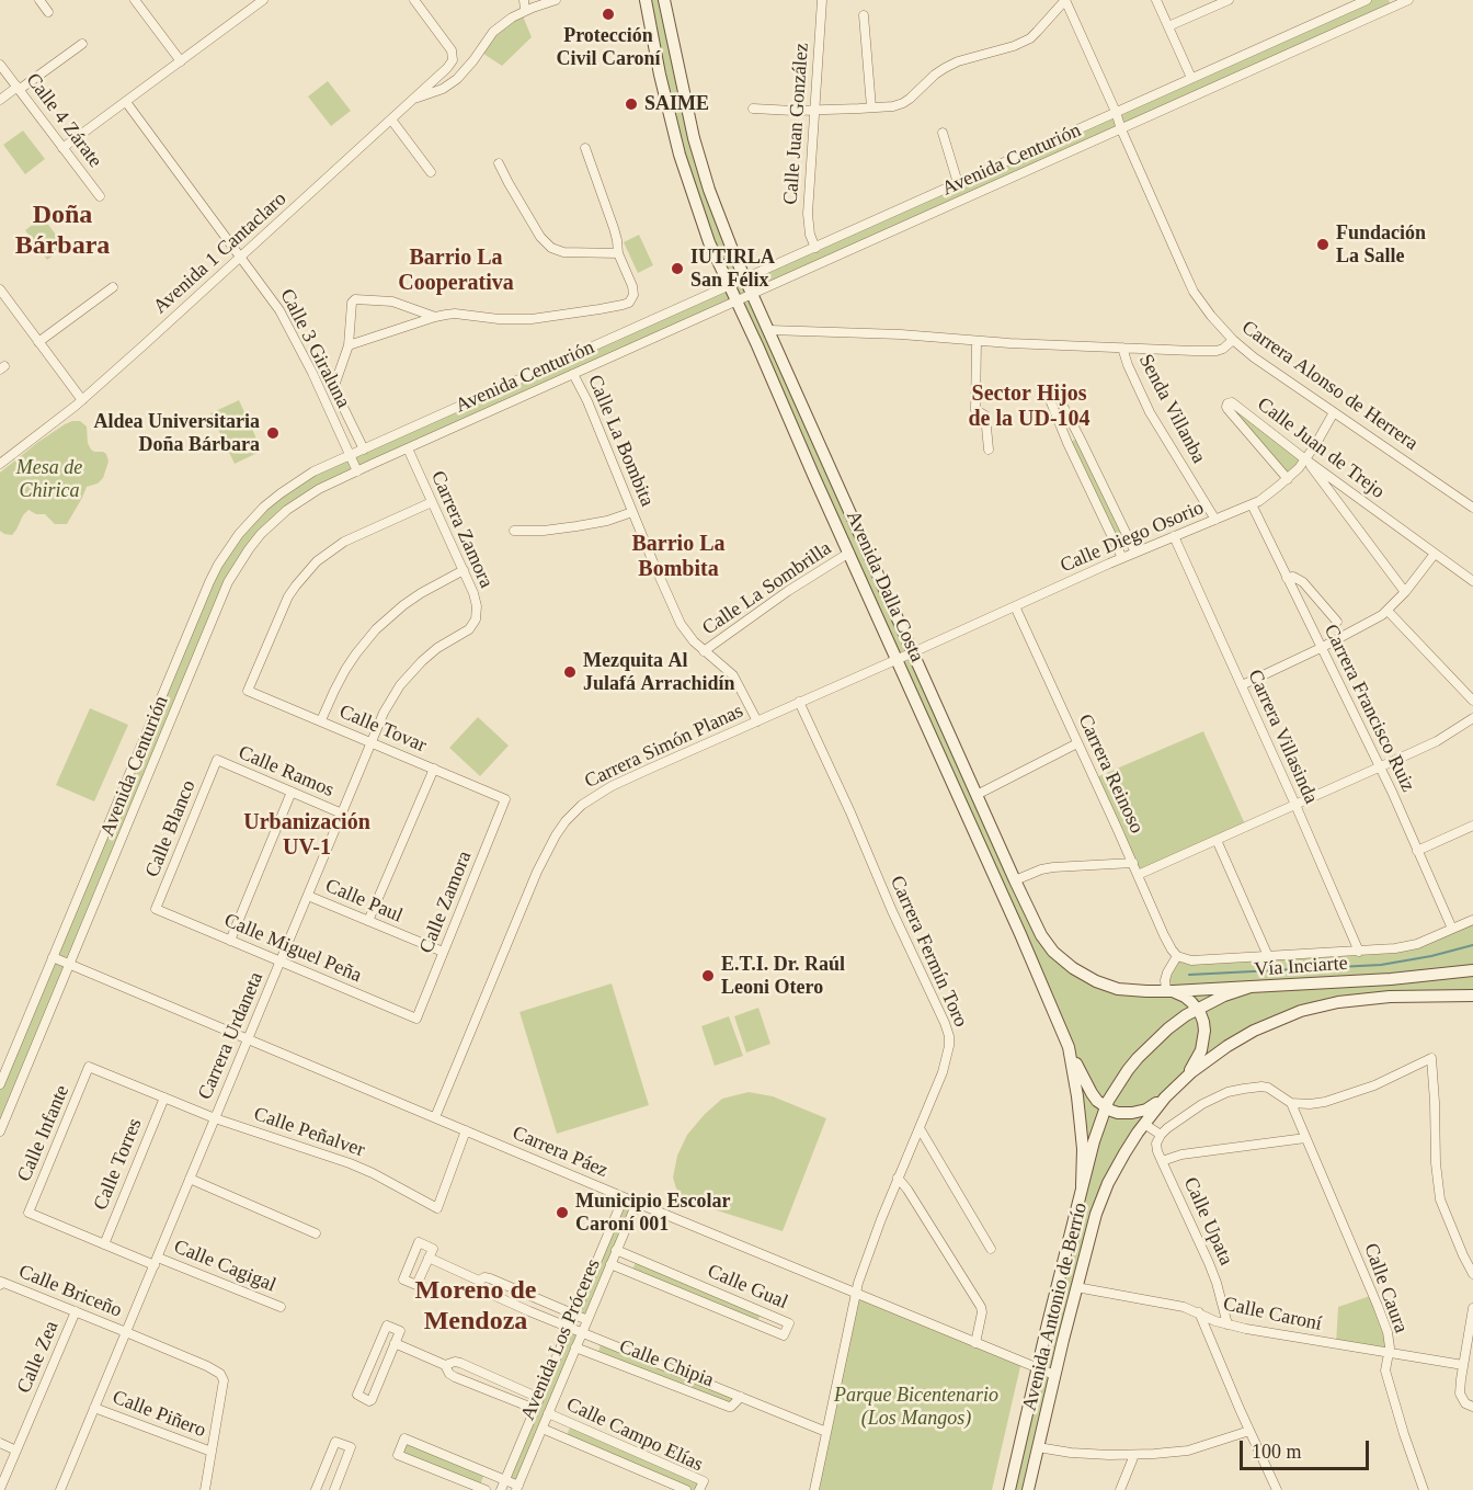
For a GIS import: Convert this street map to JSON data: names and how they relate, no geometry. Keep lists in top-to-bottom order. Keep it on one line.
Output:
{"streets":{"street":["Calle 4 Zárate","Calle Juan González","Avenida Centurión","Avenida 1 Cantaclaro","Calle 3 Giraluna","Carrera Alonso de Herrera","Senda Villanba","Calle La Bombita","Calle Juan de Trejo","Carrera Zamora","Calle Diego Osorio","Avenida Dalla Costa","Calle La Sombrilla","Carrera Francisco Ruiz","Calle Tovar","Carrera Villasinda","Carrera Simón Planas","Calle Ramos","Carrera Reinoso","Calle Blanco","Calle Paul","Calle Zamora","Calle Miguel Peña","Carrera Fermín Toro","Vía Inciarte","Carrera Urdaneta","Calle Peñalver","Calle Infante","Carrera Páez","Calle Torres","Calle Upata","Calle Cagigal","Calle Gual","Calle Caura","Calle Briceño","Avenida Antonio de Berrío","Calle Caroní","Avenida Los Próceres","Calle Zea","Calle Chipia","Calle Piñero","Calle Campo Elías"]},"crossings":[["Calle Juan González","Avenida Centurión"],["Avenida Centurión","Calle 3 Giraluna"],["Avenida Centurión","Carrera Alonso de Herrera"],["Avenida Centurión","Calle La Bombita"],["Avenida Centurión","Carrera Zamora"],["Avenida Centurión","Avenida Dalla Costa"],["Avenida Centurión","Carrera Páez"],["Avenida 1 Cantaclaro","Calle 3 Giraluna"],["Carrera Alonso de Herrera","Calle Diego Osorio"],["Senda Villanba","Calle Diego Osorio"],["Calle La Bombita","Calle La Sombrilla"],["Calle La Bombita","Carrera Simón Planas"],["Calle Juan de Trejo","Calle Diego Osorio"],["Carrera Zamora","Calle Tovar"],["Carrera Zamora","Carrera Urdaneta"],["Calle Diego Osorio","Avenida Dalla Costa"],["Calle Diego Osorio","Carrera Francisco Ruiz"],["Calle Diego Osorio","Carrera Villasinda"],["Calle Diego Osorio","Carrera Simón Planas"],["Calle Diego Osorio","Carrera Reinoso"],["Avenida Dalla Costa","Calle La Sombrilla"],["Avenida Dalla Costa","Carrera Simón Planas"],["Avenida Dalla Costa","Vía Inciarte"],["Avenida Dalla Costa","Avenida Antonio de Berrío"],["Calle Tovar","Calle Zamora"],["Calle Tovar","Carrera Urdaneta"],["Carrera Simón Planas","Carrera Fermín Toro"],["Carrera Simón Planas","Carrera Páez"],["Calle Ramos","Calle Blanco"],["Calle Ramos","Carrera Urdaneta"],["Calle Blanco","Calle Miguel Peña"],["Calle Paul","Calle Zamora"],["Calle Paul","Carrera Urdaneta"],["Calle Zamora","Calle Miguel Peña"],["Calle Miguel Peña","Carrera Urdaneta"],["Carrera Fermín Toro","Carrera Páez"],["Carrera Fermín Toro","Calle Chipia"],["Vía Inciarte","Avenida Antonio de Berrío"],["Carrera Urdaneta","Calle Peñalver"],["Carrera Urdaneta","Carrera Páez"],["Carrera Urdaneta","Calle Cagigal"],["Carrera Urdaneta","Calle Briceño"],["Carrera Urdaneta","Calle Piñero"],["Calle Peñalver","Calle Infante"],["Calle Peñalver","Carrera Páez"],["Calle Peñalver","Calle Torres"],["Calle Infante","Calle Cagigal"],["Carrera Páez","Avenida Antonio de Berrío"],["Carrera Páez","Avenida Los Próceres"],["Calle Torres","Calle Cagigal"],["Calle Upata","Calle Caroní"],["Calle Gual","Avenida Los Próceres"],["Calle Caura","Calle Caroní"],["Calle Briceño","Calle Zea"],["Calle Briceño","Calle Piñero"],["Avenida Antonio de Berrío","Calle Caroní"],["Avenida Los Próceres","Calle Chipia"],["Avenida Los Próceres","Calle Campo Elías"]],"districts":["Doña Bárbara","Barrio La Cooperativa","Sector Hijos de la UD-104","Barrio La Bombita","Urbanización UV-1","Moreno de Mendoza"],"parks":["Mesa de Chirica","Parque Bicentenario (Los Mangos)"],"places":["Protección Civil Caroní","SAIME","Fundación La Salle","IUTIRLA San Félix","Aldea Universitaria Doña Bárbara","Mezquita Al Julafá Arrachidín","E.T.I. Dr. Raúl Leoni Otero","Municipio Escolar Caroní 001"],"scale_bar":"100 m"}
